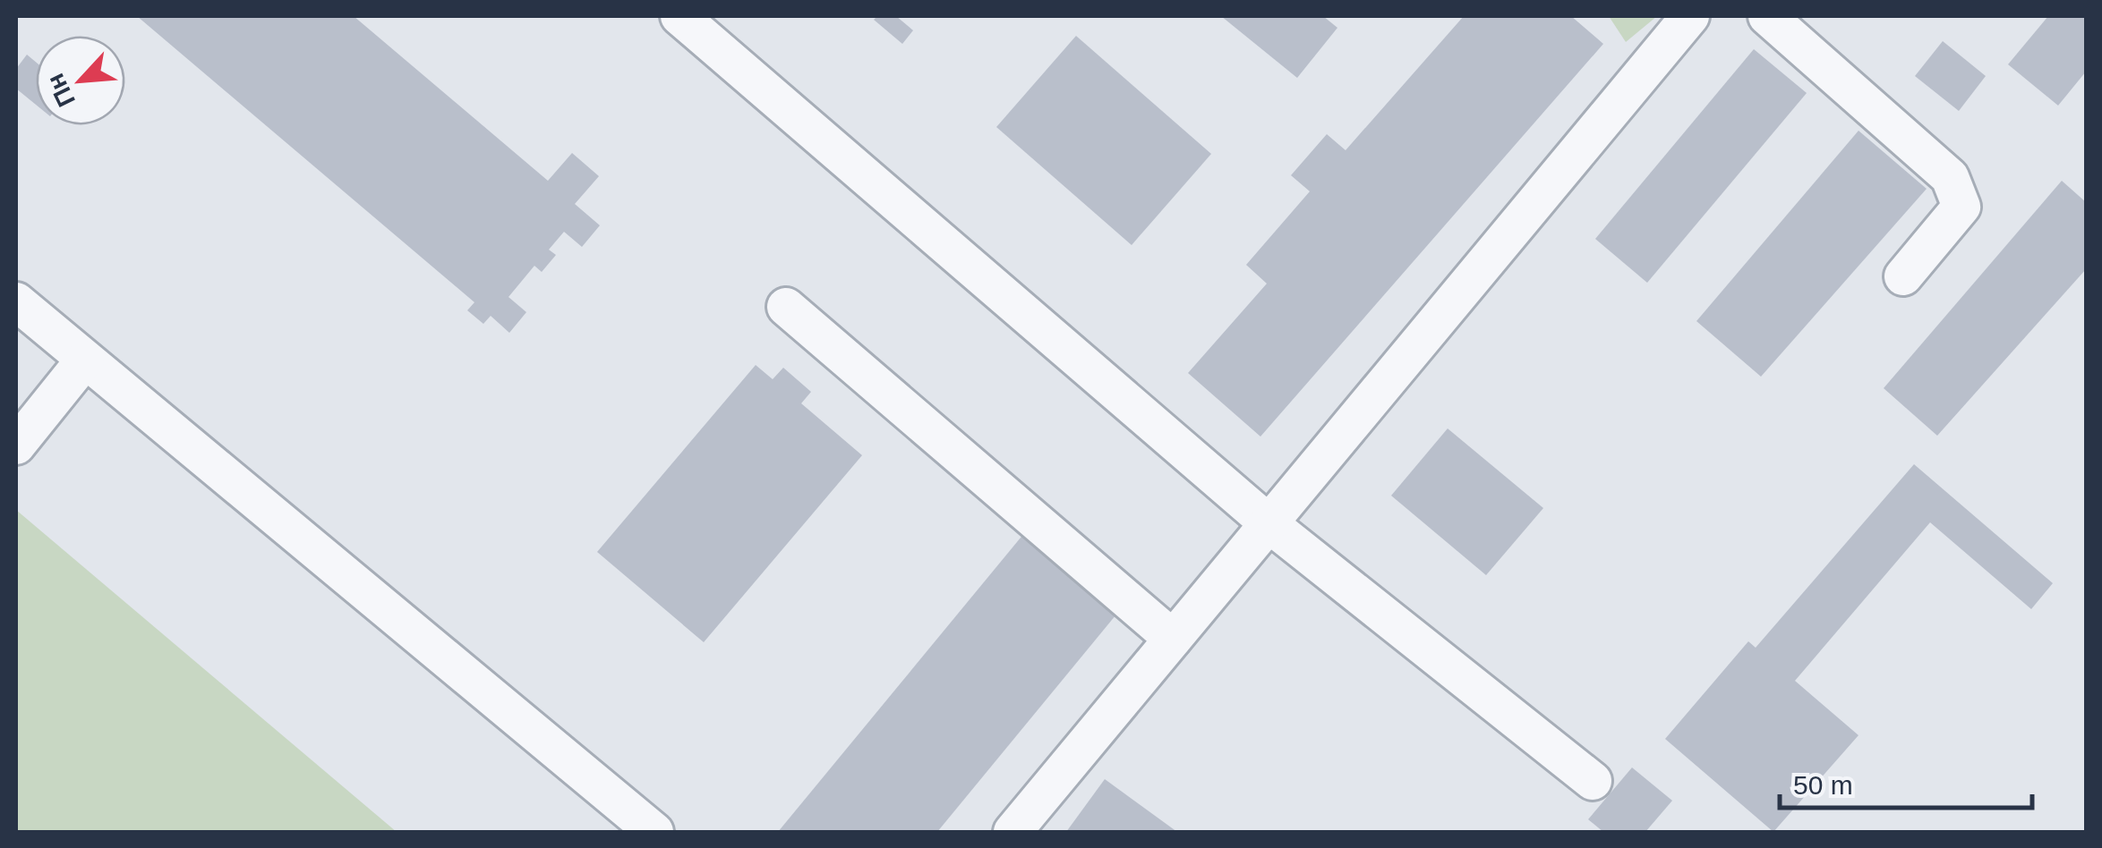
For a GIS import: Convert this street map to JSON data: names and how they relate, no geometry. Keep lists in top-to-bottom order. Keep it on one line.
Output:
{"scale_bar":"50 m","north":"bottom left"}
